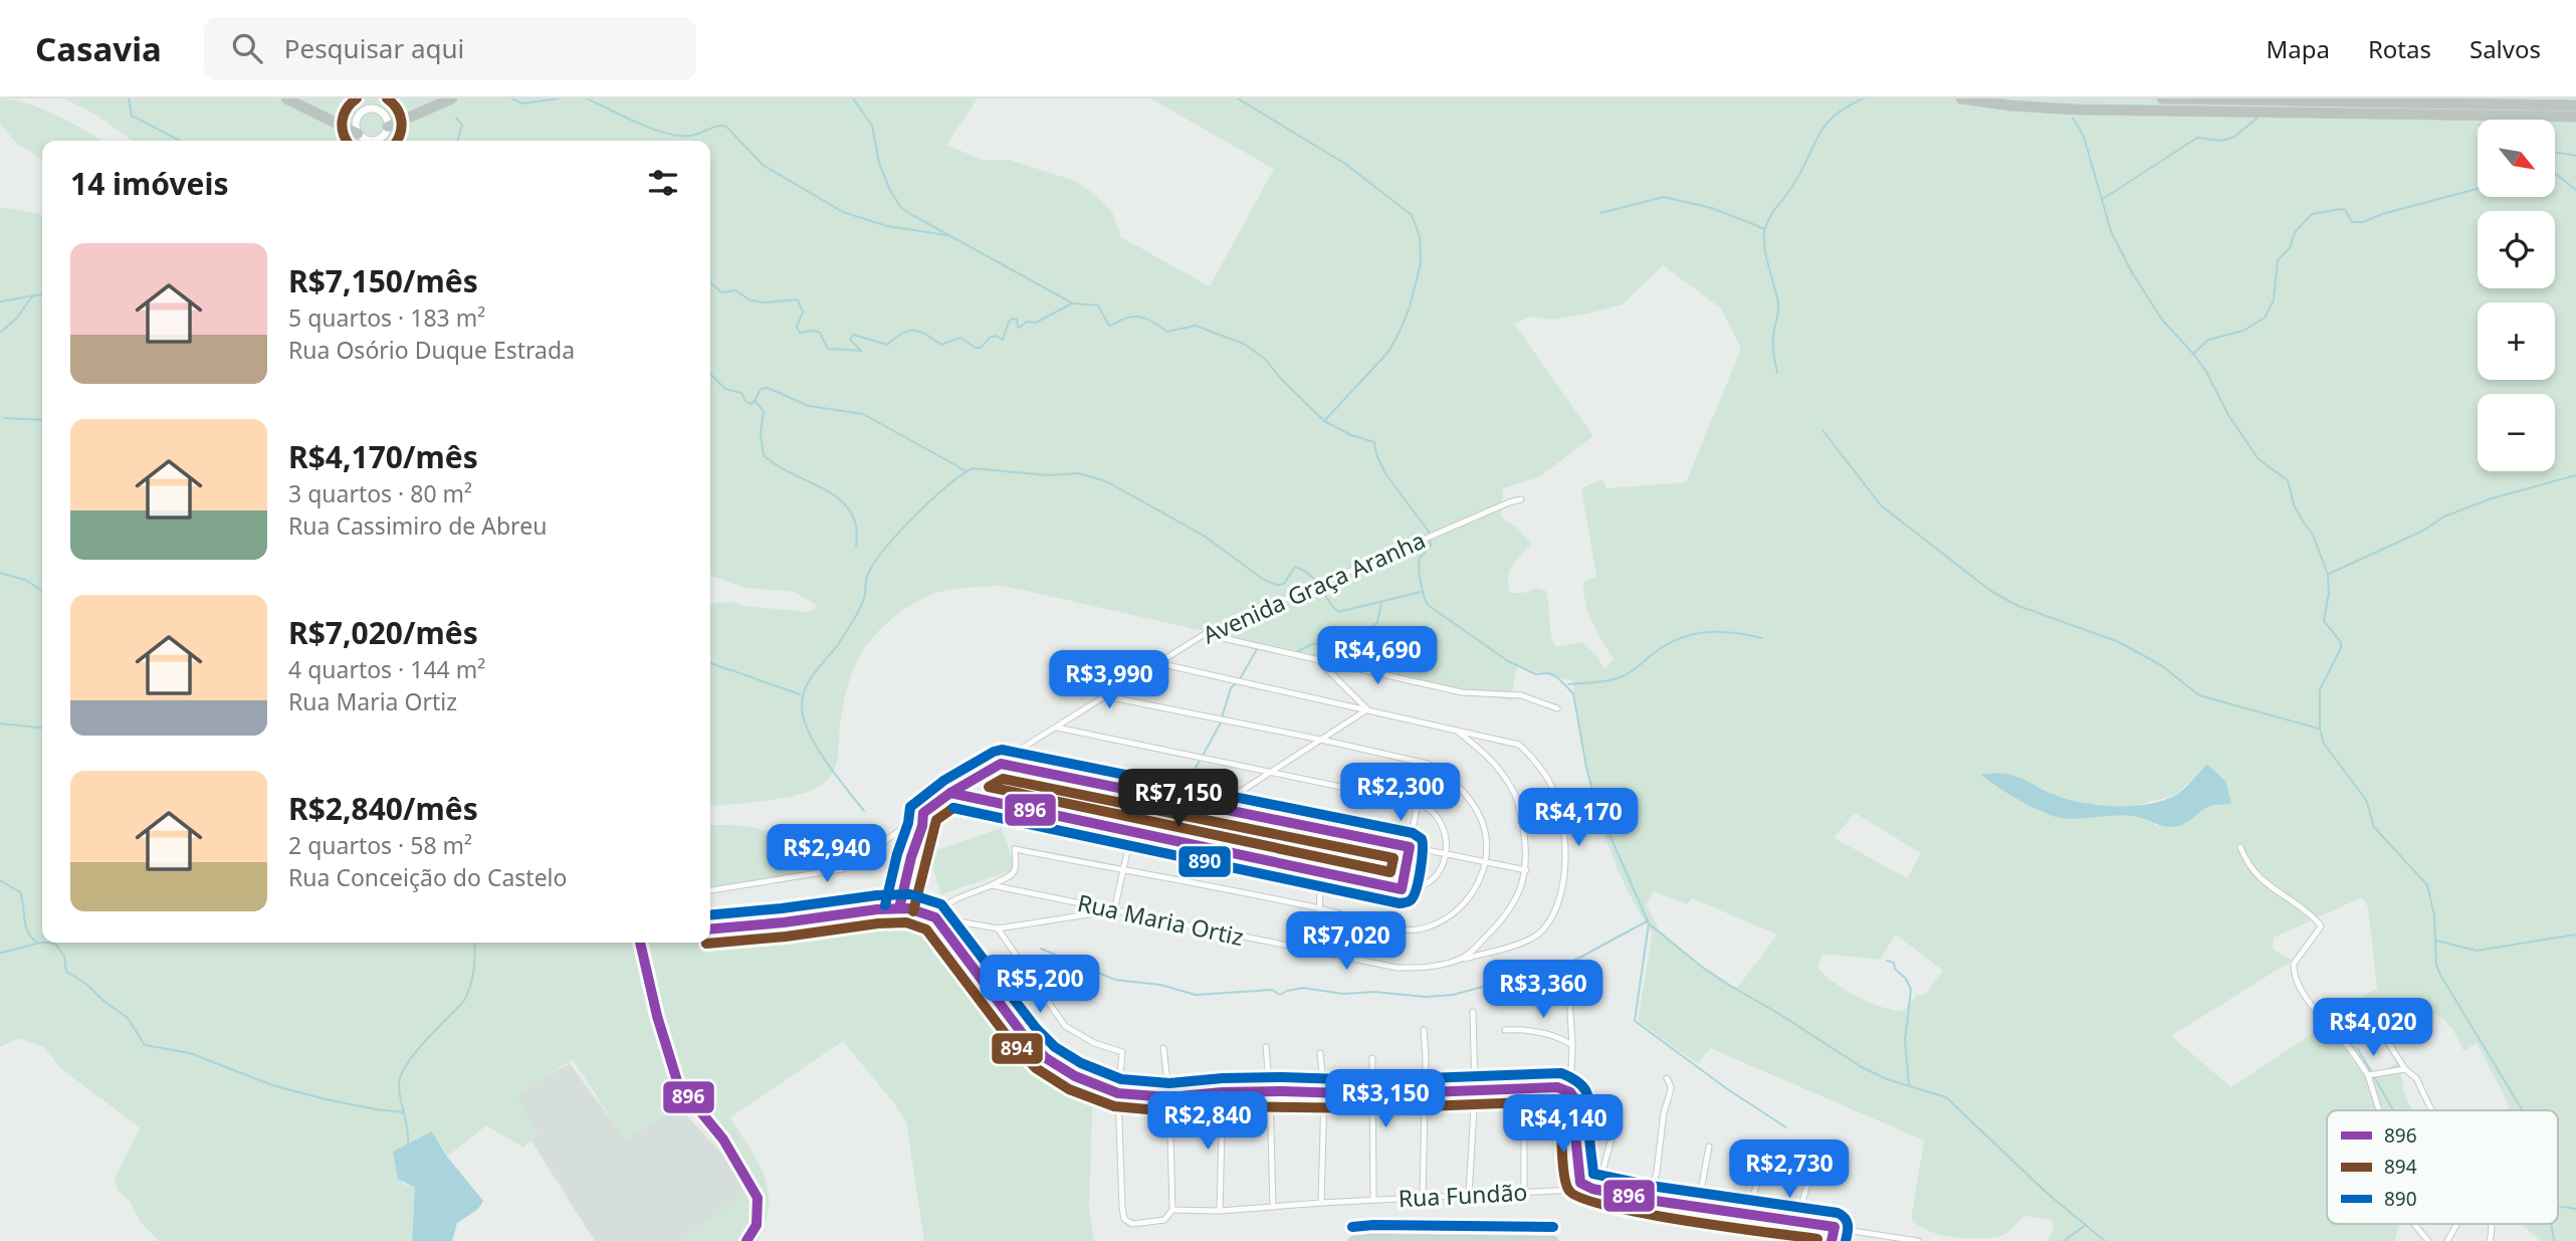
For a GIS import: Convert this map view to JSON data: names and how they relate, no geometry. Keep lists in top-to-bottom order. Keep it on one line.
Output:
{"streets":{"street":["Avenida Graça Aranha","Rua Maria Ortiz","Rua Fundão"]},"lines":["transit line 894","transit line 890","transit line 896"],"legend":["896","894","890"],"north":"bottom right","page":{"header":"Casavia","search":"Pesquisar aqui","nav":["Mapa","Rotas","Salvos"],"map_buttons":["+","−"],"heading":"14 imóveis","list":[{"name":"R$7,150/mês","note":"5 quartos · 183 m² · Rua Osório Duque Estrada"},{"name":"R$4,170/mês","note":"3 quartos · 80 m² · Rua Cassimiro de Abreu"},{"name":"R$7,020/mês","note":"4 quartos · 144 m² · Rua Maria Ortiz"},{"name":"R$2,840/mês","note":"2 quartos · 58 m² · Rua Conceição do Castelo"}],"price":["R$4,690","R$3,990","R$2,300","R$7,150","R$4,170","R$2,940","R$7,020","R$5,200","R$3,360","R$4,020","R$3,150","R$2,840","R$4,140","R$2,730"]}}
